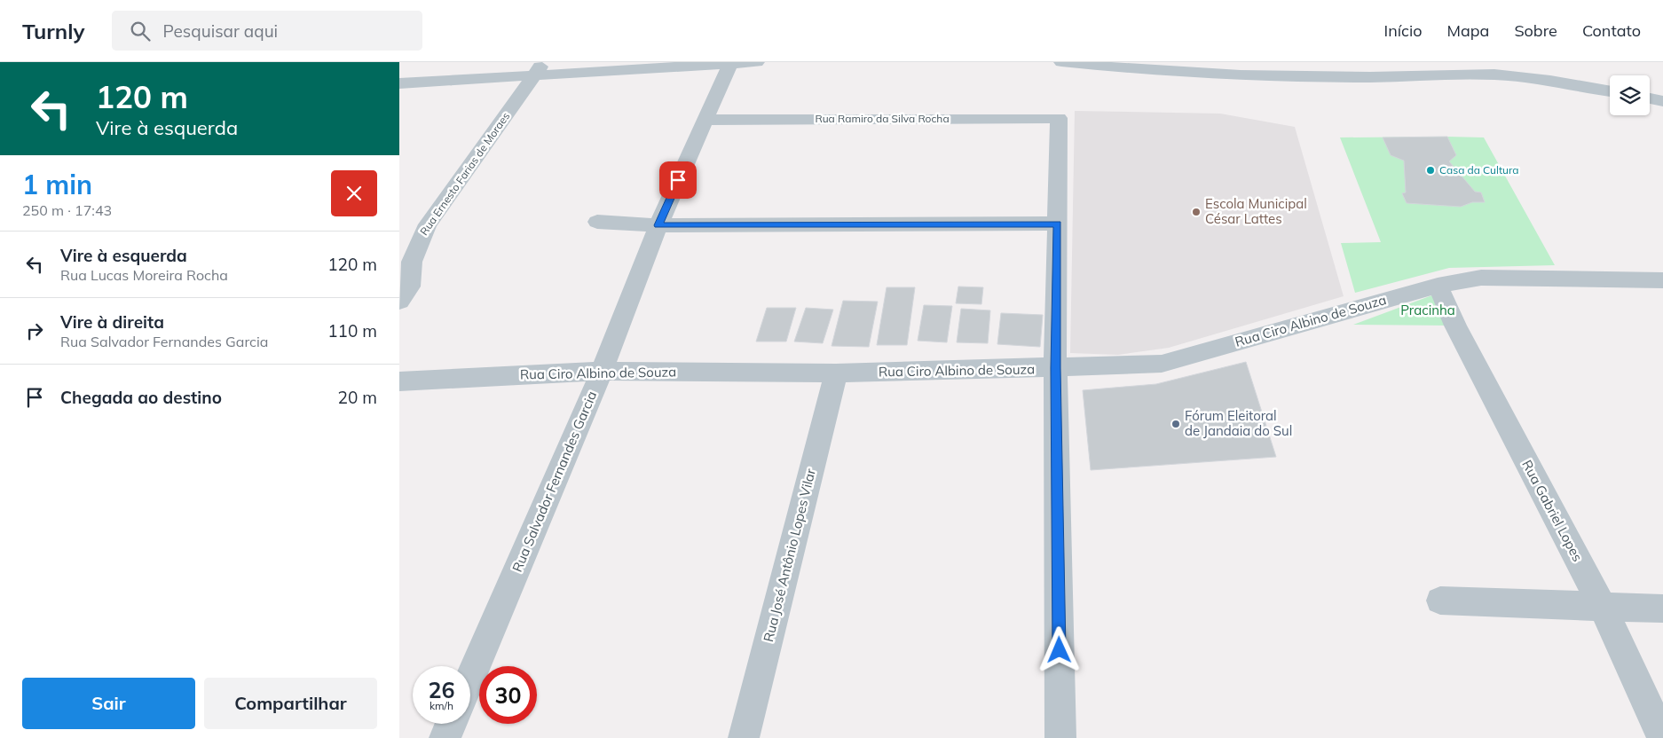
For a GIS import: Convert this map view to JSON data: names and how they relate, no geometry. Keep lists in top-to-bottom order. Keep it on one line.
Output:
{"streets":{"street":["Rua Ramiro da Silva Rocha","Rua Ernesto Farias de Moraes","Rua Ciro Albino de Souza","Rua Salvador Fernandes Garcia","Rua Gabriel Lopes","Rua José Antônio Lopes Vilar"]},"crossings":[["Rua Ramiro da Silva Rocha","Rua Salvador Fernandes Garcia"],["Rua Ciro Albino de Souza","Rua Salvador Fernandes Garcia"],["Rua Ciro Albino de Souza","Rua Gabriel Lopes"],["Rua Ciro Albino de Souza","Rua José Antônio Lopes Vilar"]],"parks":["Pracinha"],"places":["Casa da Cultura","Escola Municipal César Lattes","Fórum Eleitoral de Jandaia do Sul"],"page":{"header":"Turnly","search":"Pesquisar aqui","nav":["Início","Mapa","Sobre","Contato"],"turn":["120 m","Vire à esquerda"],"heading":["1 min","250 m · 17:43"],"list":[{"name":"Vire à esquerda","note":"Rua Lucas Moreira Rocha","value":"120 m"},{"name":"Vire à direita","note":"Rua Salvador Fernandes Garcia","value":"110 m"},{"name":"Chegada ao destino","value":"20 m"}],"speed":"26 km/h","limit":"30","buttons":["Sair","Compartilhar"]}}
